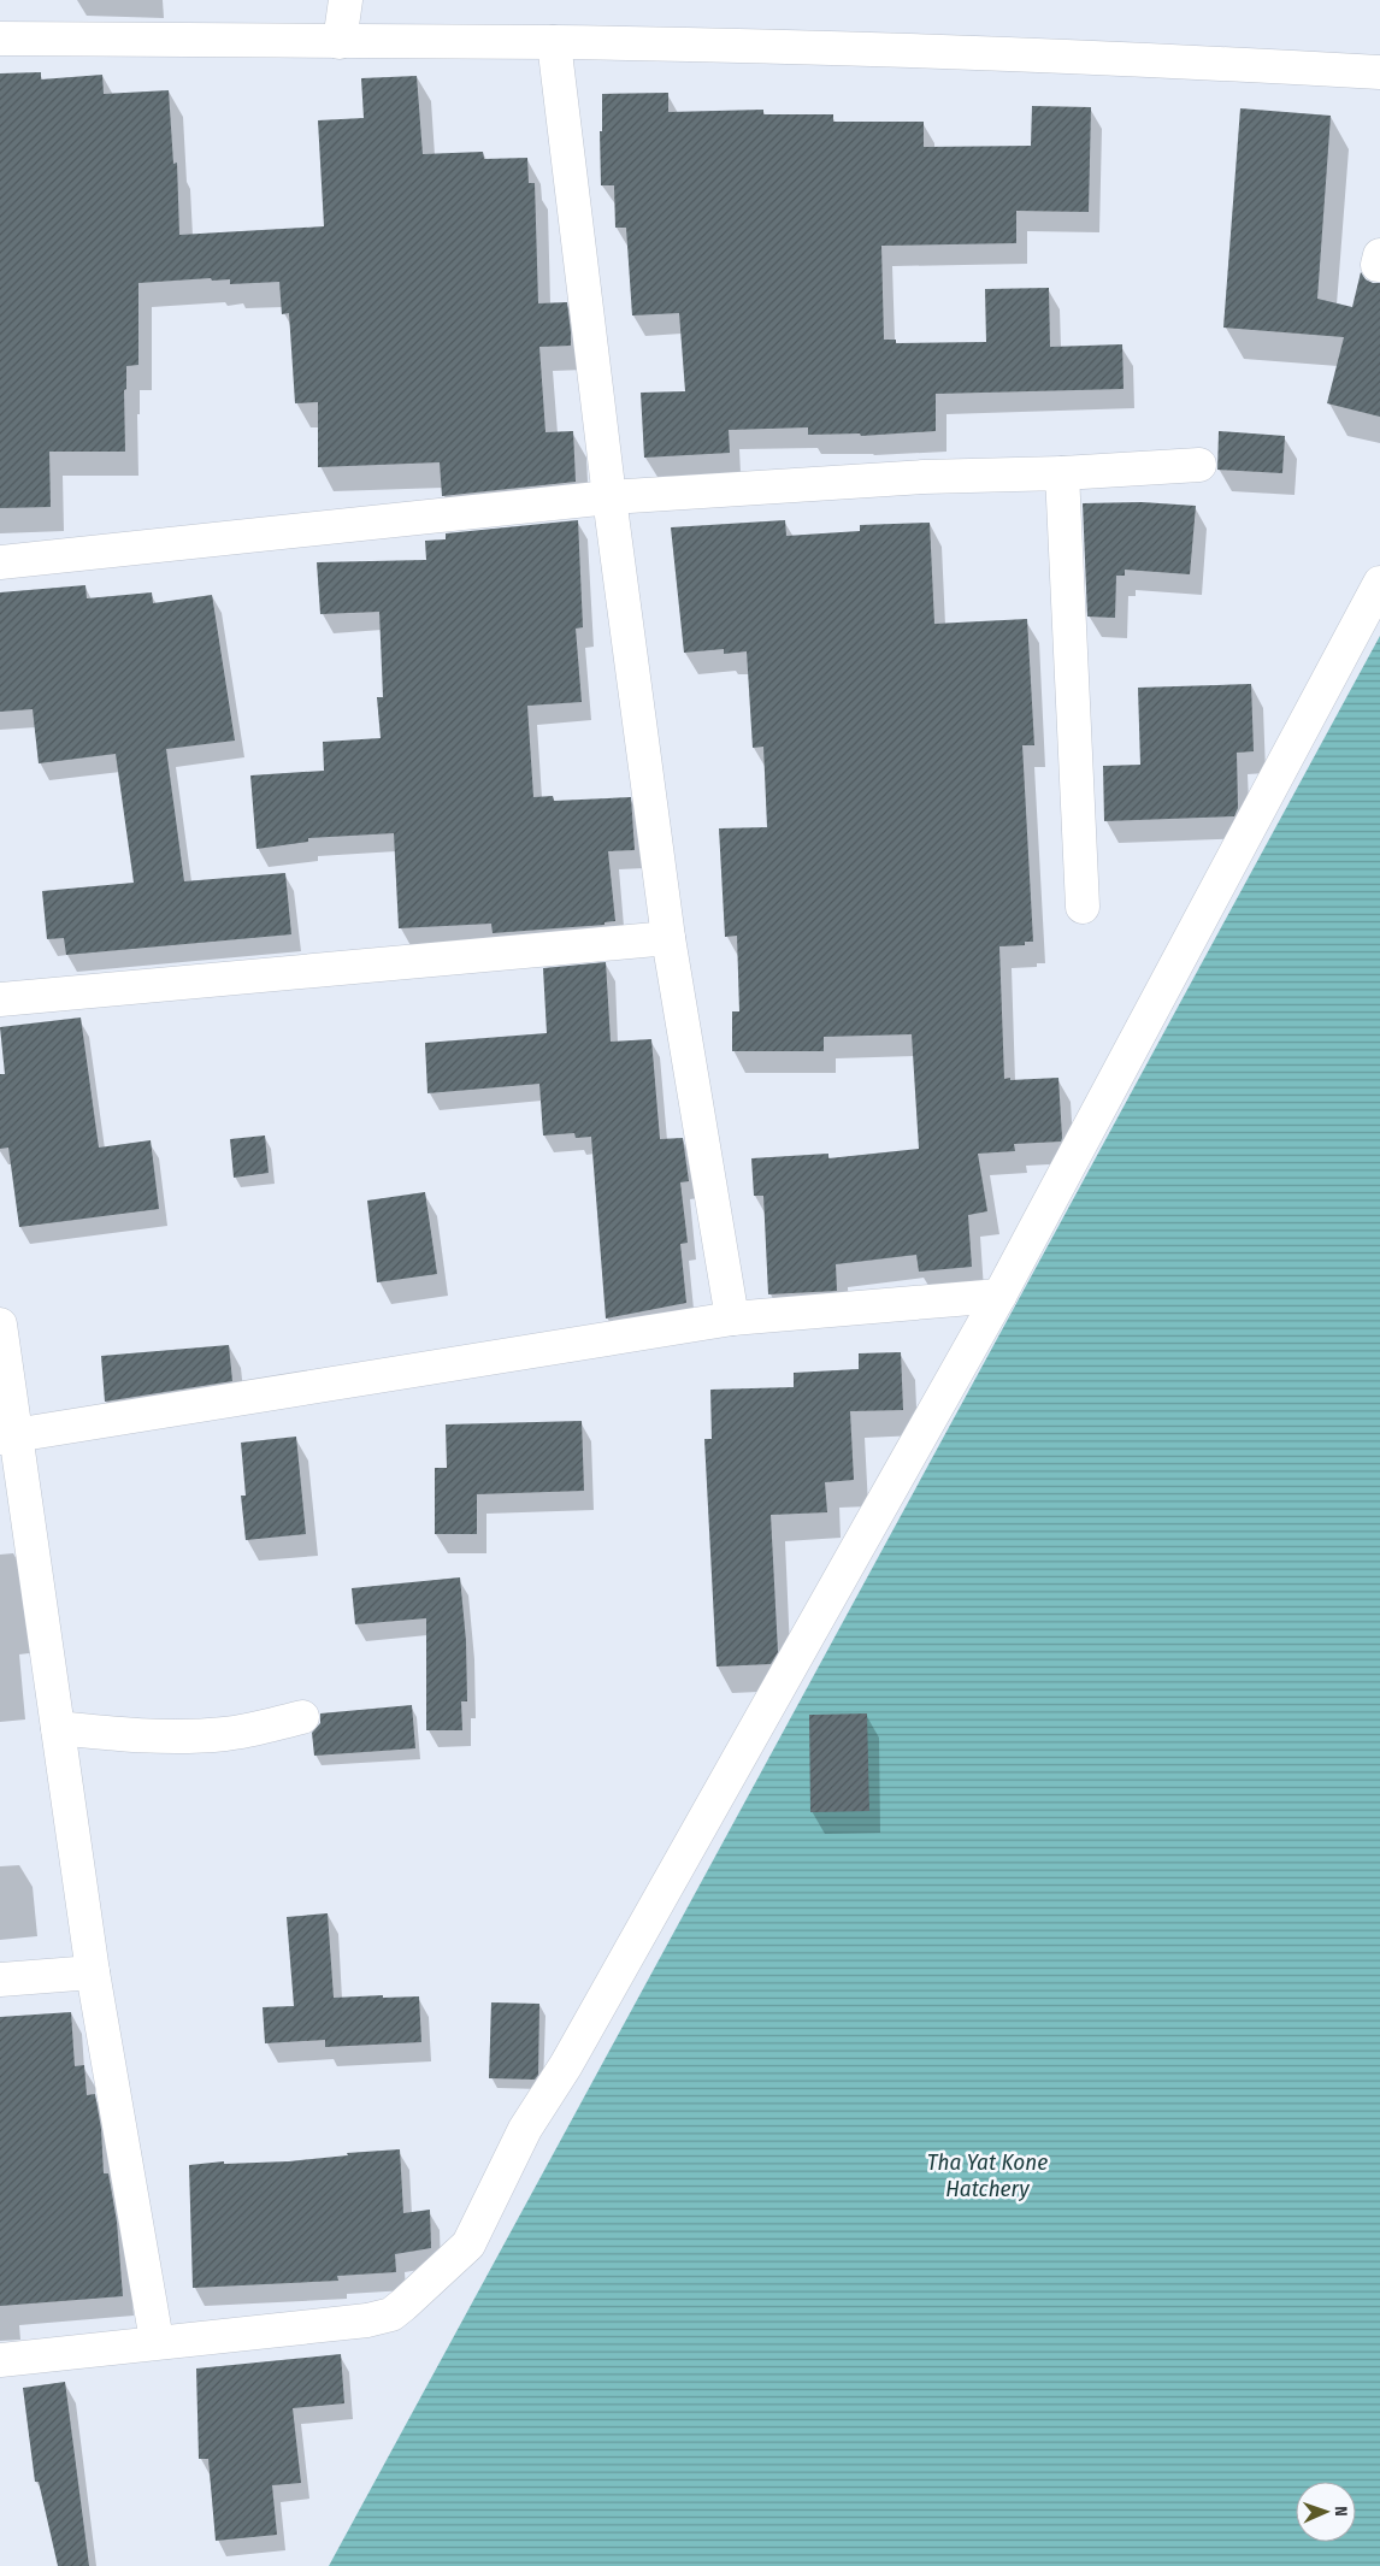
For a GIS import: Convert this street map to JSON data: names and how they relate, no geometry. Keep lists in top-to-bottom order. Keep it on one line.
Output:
{"water":["Tha Yat Kone Hatchery"],"north":"right"}
